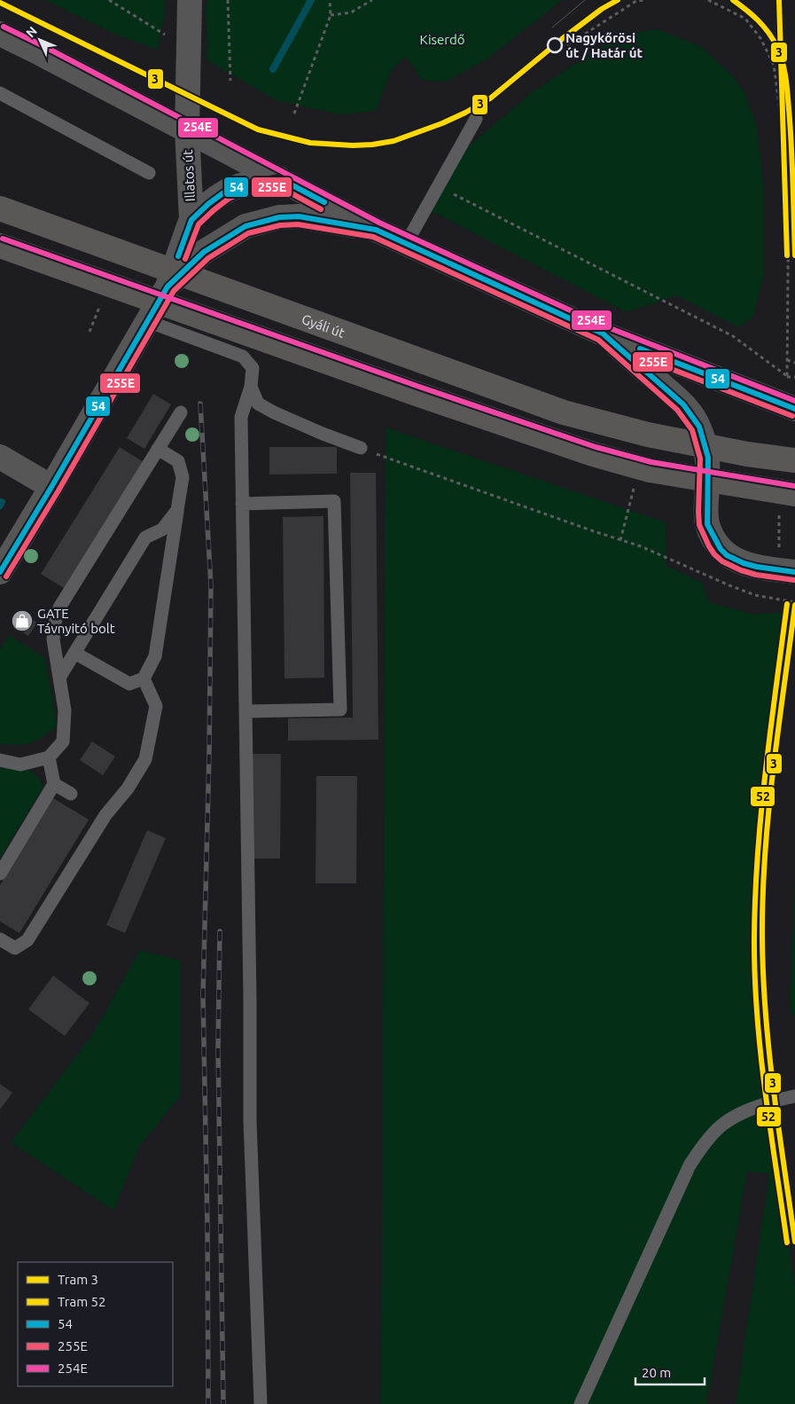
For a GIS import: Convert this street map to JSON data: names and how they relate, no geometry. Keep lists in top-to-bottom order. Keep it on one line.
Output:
{"streets":{"main road":["Gyáli út"],"street":["Illatos út"]},"parks":["Kiserdő"],"places":{"other":["Nagykőrösi út / Határ út"],"shop":["GATE Távnyitó bolt"]},"lines":["tram line 3","tram line 52","transit line 254E","transit line 54","transit line 255E"],"legend":["Tram 3","Tram 52","54","255E","254E"],"scale_bar":"20 m","north":"top left"}
